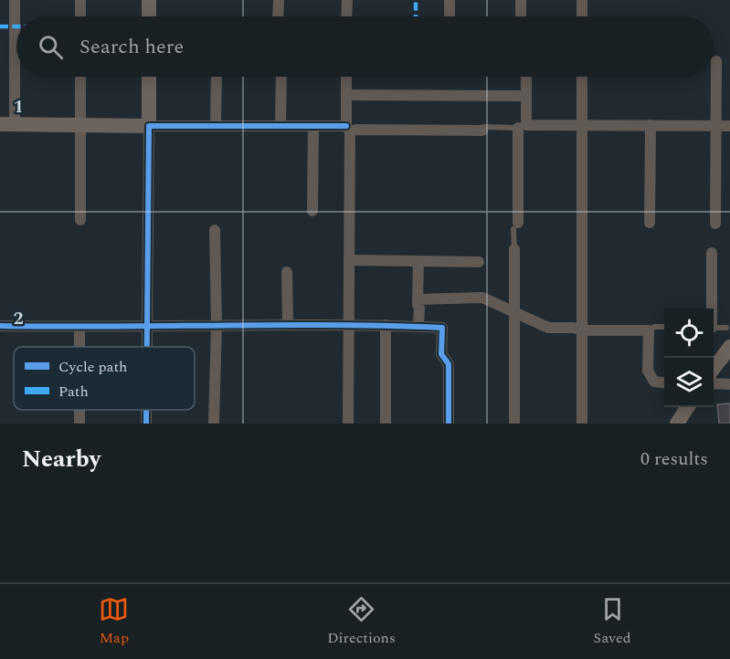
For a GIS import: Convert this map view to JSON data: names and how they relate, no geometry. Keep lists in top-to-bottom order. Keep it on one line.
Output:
{"legend":["Cycle path","Path"],"page":{"search":"Search here","heading":["Nearby","0 results"],"nav":["Map","Directions","Saved"]},"grid":{"rows":["1","2"]}}
